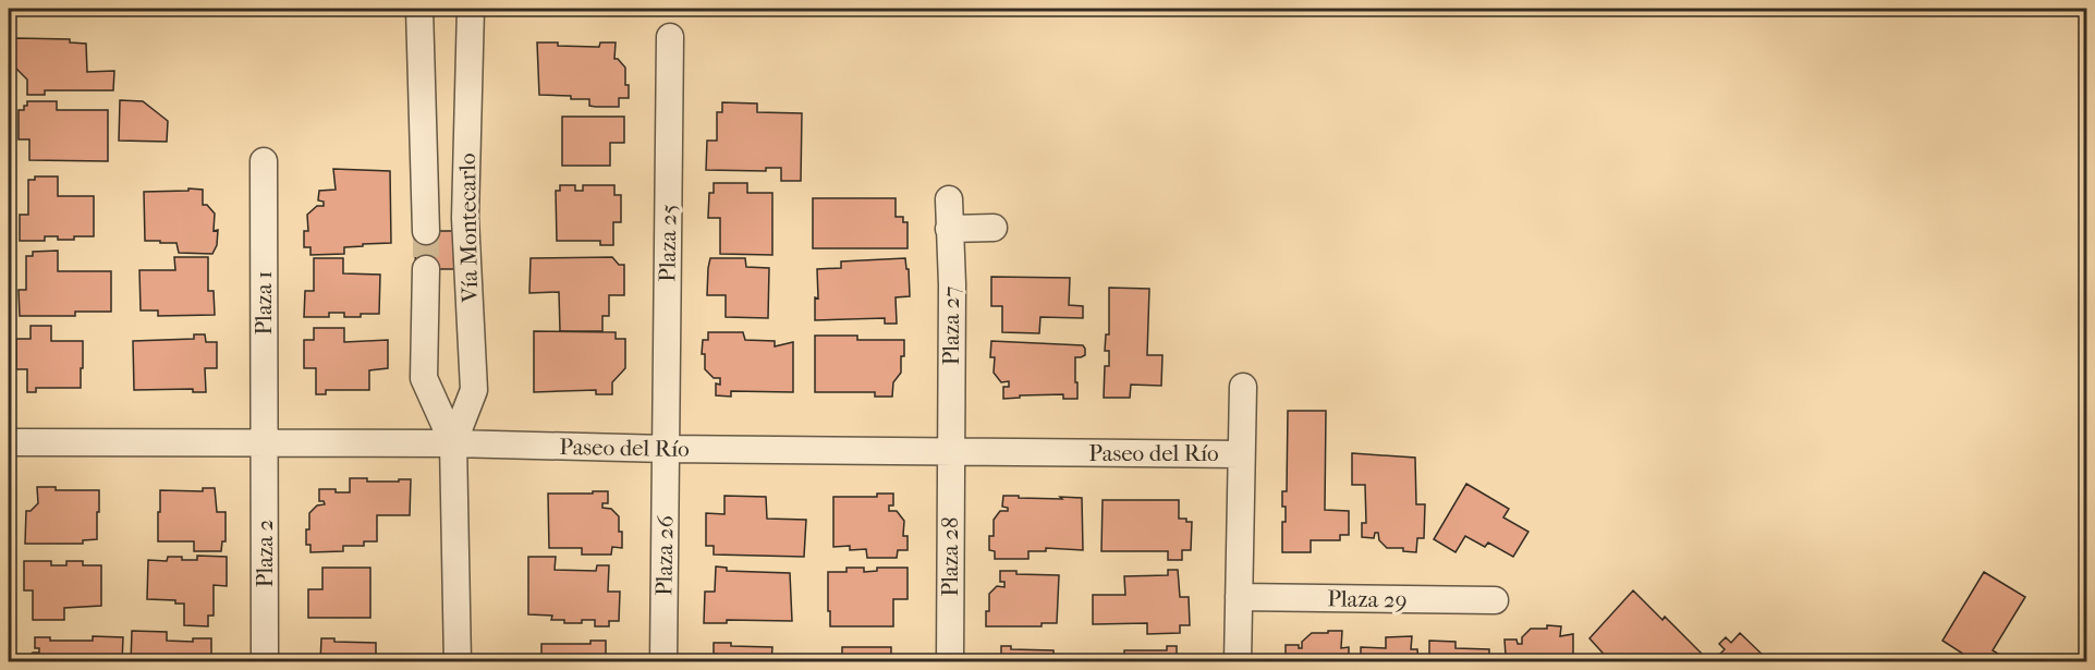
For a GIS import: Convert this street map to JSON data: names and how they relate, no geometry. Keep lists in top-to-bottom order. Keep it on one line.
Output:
{"streets":{"street":["Vía Montecarlo","Plaza 25","Plaza 1","Plaza 27","Paseo del Río","Plaza 2","Plaza 26","Plaza 28","Plaza 29"]},"crossings":[["Vía Montecarlo","Paseo del Río"],["Plaza 25","Paseo del Río"],["Plaza 25","Plaza 26"],["Plaza 1","Paseo del Río"],["Plaza 1","Plaza 2"],["Plaza 27","Paseo del Río"],["Plaza 27","Plaza 28"],["Paseo del Río","Plaza 2"],["Paseo del Río","Plaza 26"],["Paseo del Río","Plaza 28"]]}
